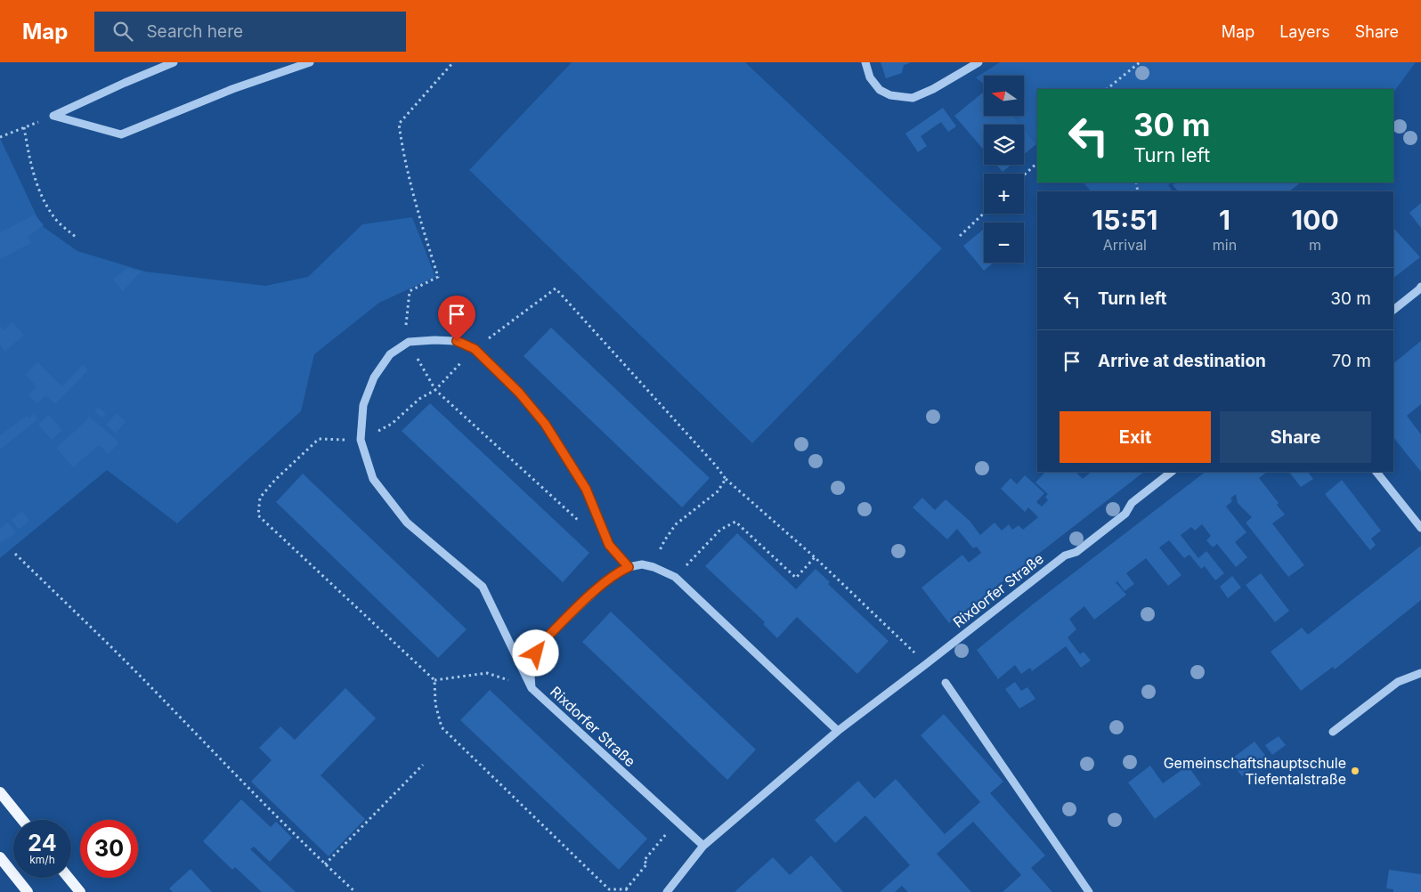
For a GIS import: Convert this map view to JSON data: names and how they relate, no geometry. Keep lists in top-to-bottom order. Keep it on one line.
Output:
{"streets":{"street":["Rixdorfer Straße"]},"places":["Gemeinschaftshauptschule Tiefentalstraße"],"north":"left","page":{"header":"Map","search":"Search here","nav":["Map","Layers","Share"],"map_buttons":["+","−"],"turn":["30 m","Turn left"],"eta":["15:51","Arrival","1","min","100","m"],"list":[{"name":"Turn left","value":"30 m"},{"name":"Arrive at destination","value":"70 m"}],"buttons":["Exit","Share"],"speed":"24 km/h","limit":"30"}}
